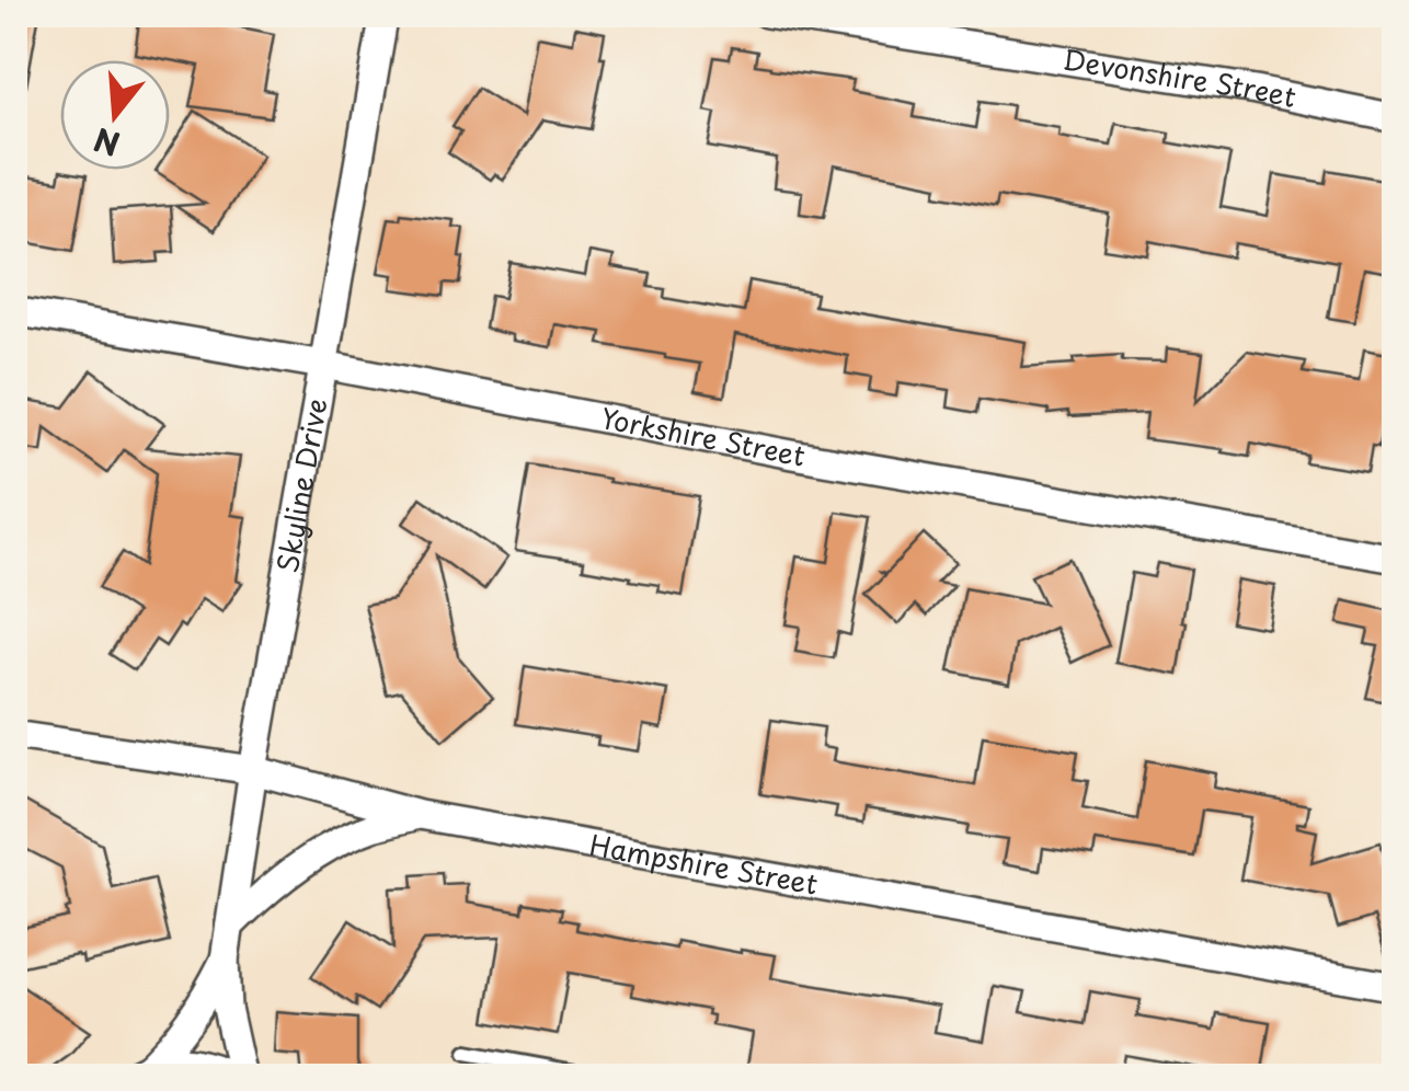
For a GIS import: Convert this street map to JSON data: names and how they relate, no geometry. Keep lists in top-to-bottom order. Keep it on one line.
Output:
{"streets":{"street":["Devonshire Street","Yorkshire Street","Skyline Drive","Hampshire Street"]},"crossings":[["Yorkshire Street","Skyline Drive"],["Skyline Drive","Hampshire Street"]],"north":"bottom"}
